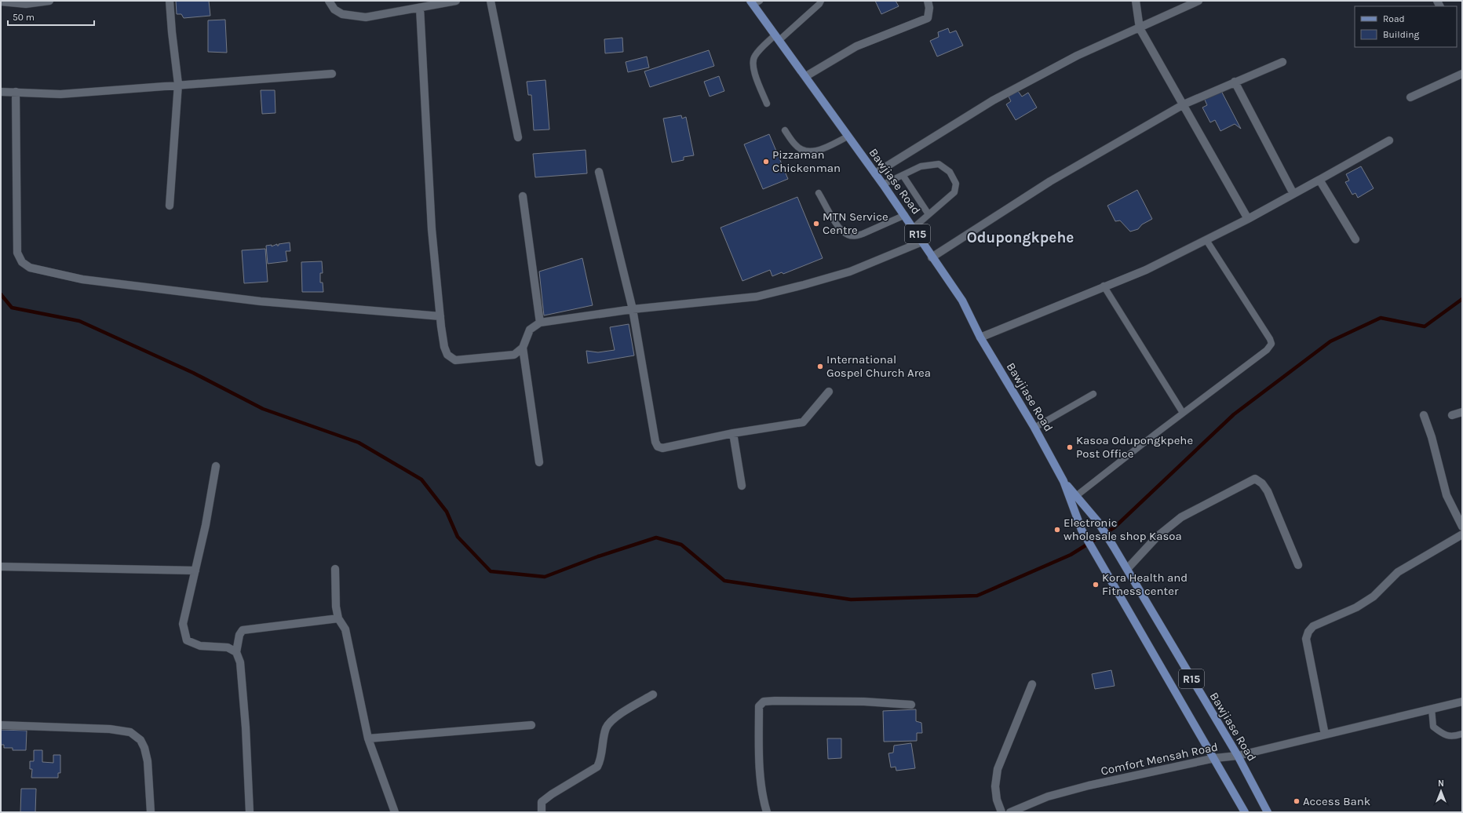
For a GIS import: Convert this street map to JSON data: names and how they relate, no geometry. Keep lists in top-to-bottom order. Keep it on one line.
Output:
{"streets":{"main road":["Bawjiase Road","R15"],"street":["Comfort Mensah Road"]},"crossings":[["Bawjiase Road","Comfort Mensah Road"]],"districts":["Odupongkpehe"],"places":["Pizzaman Chickenman","MTN Service Centre","International Gospel Church Area","Kasoa Odupongkpehe Post Office","Electronic wholesale shop Kasoa","Kora Health and Fitness center","Access Bank"],"legend":["Road","Building"],"scale_bar":"50 m","north":"top"}
